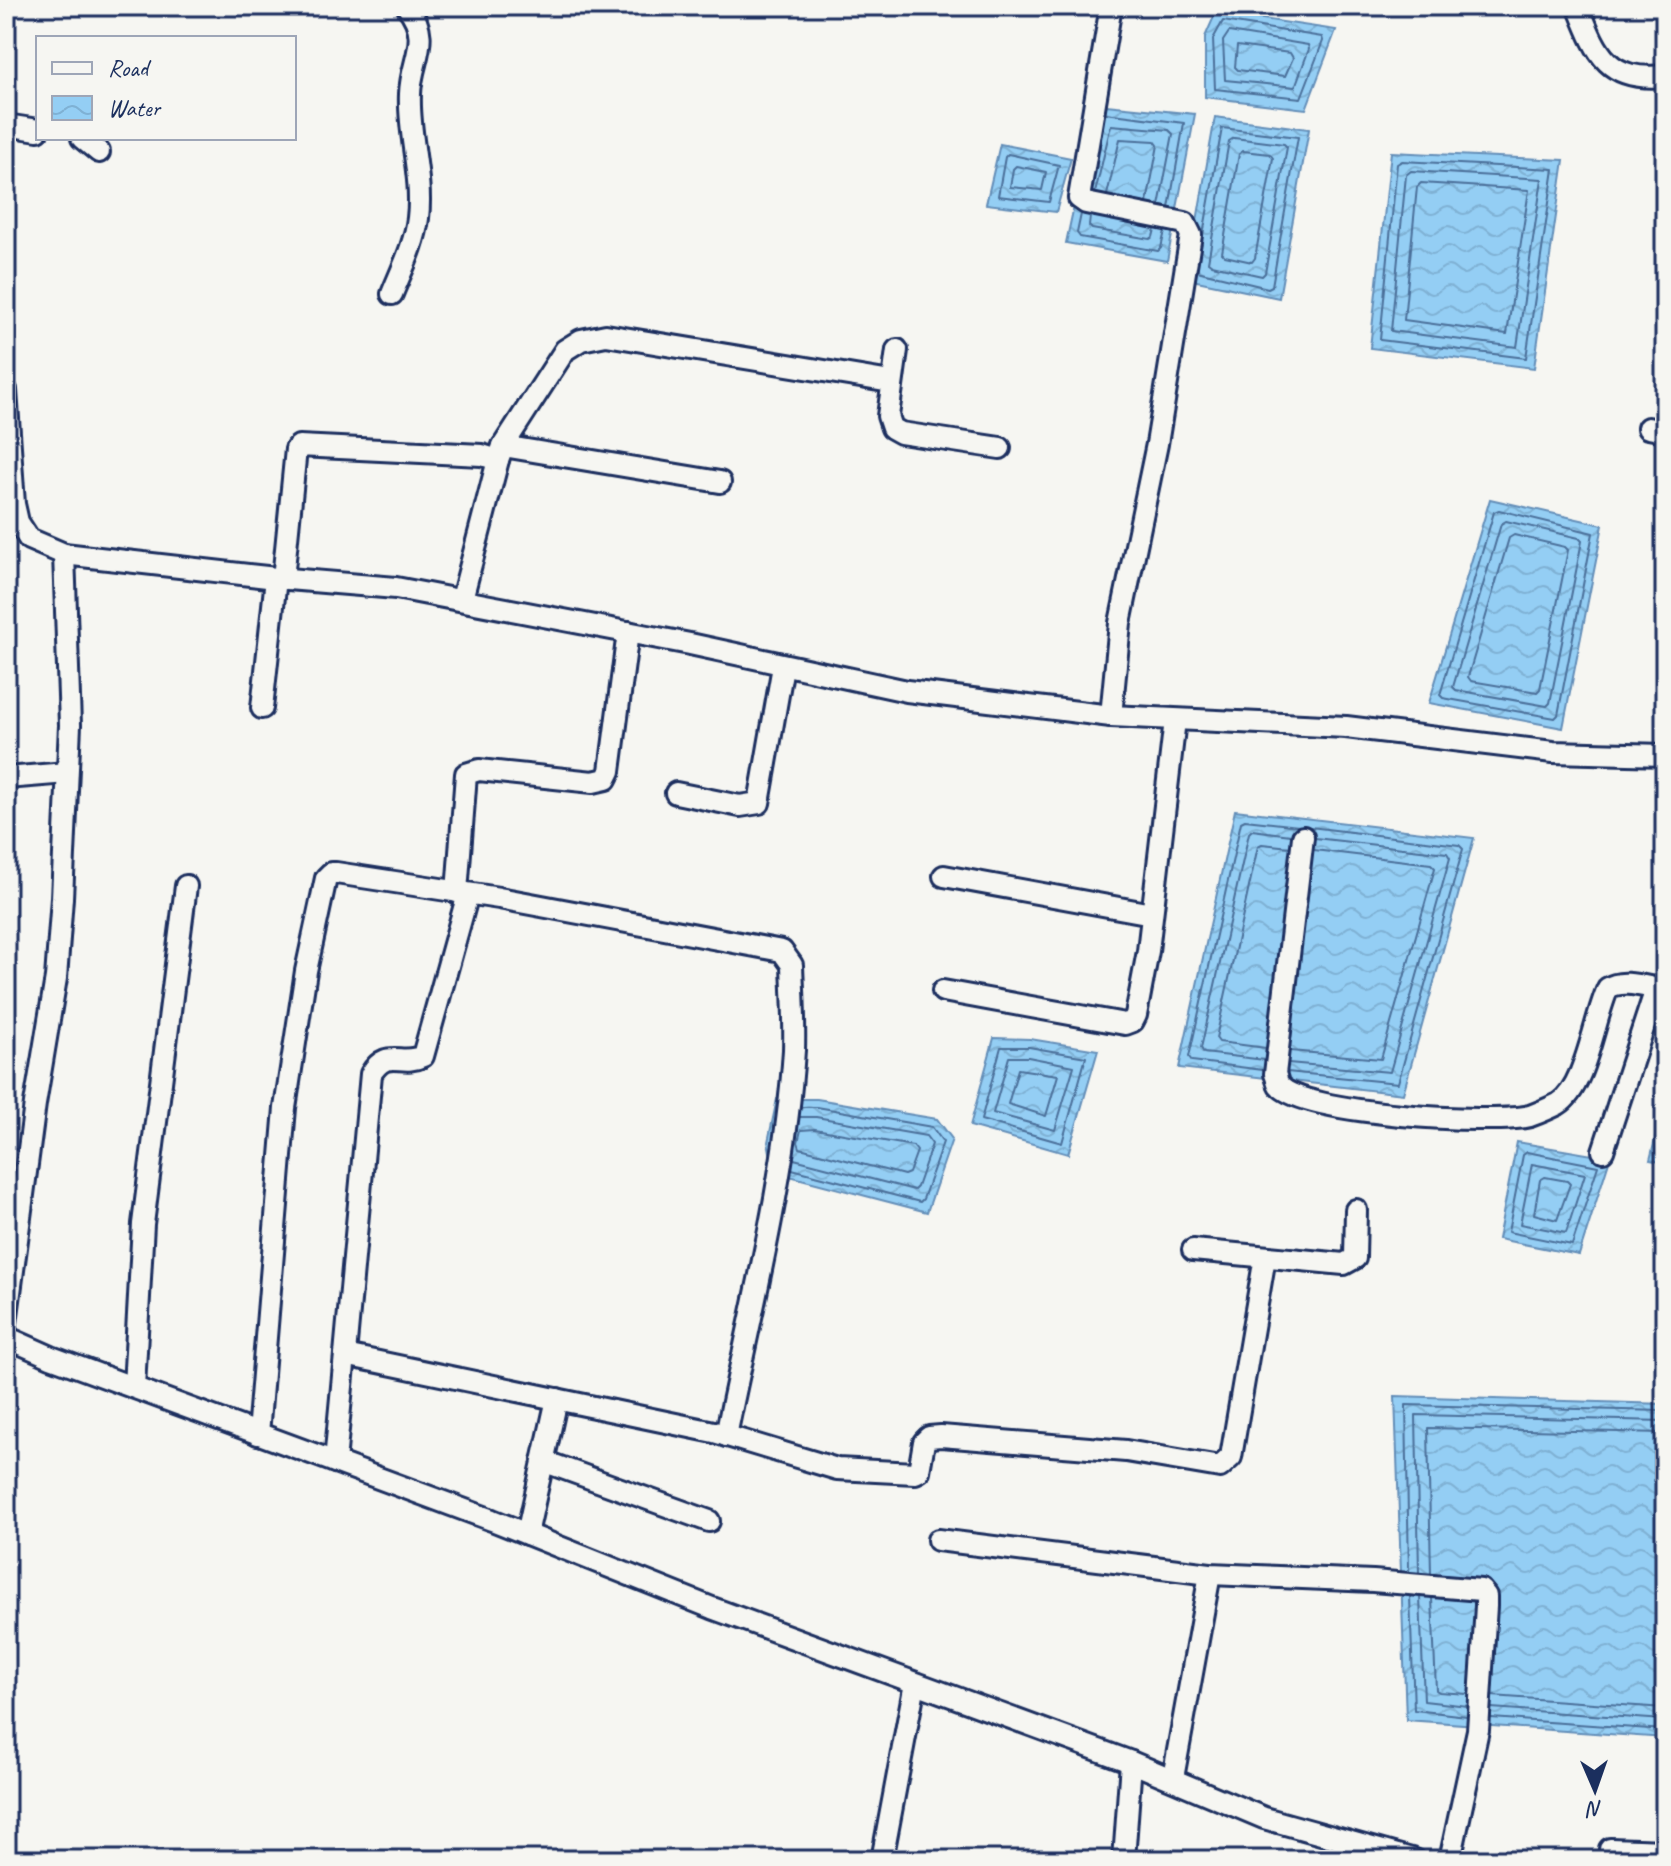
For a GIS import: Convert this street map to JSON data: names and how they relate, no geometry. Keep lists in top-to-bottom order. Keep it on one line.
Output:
{"legend":["Road","Water"],"north":"bottom"}
